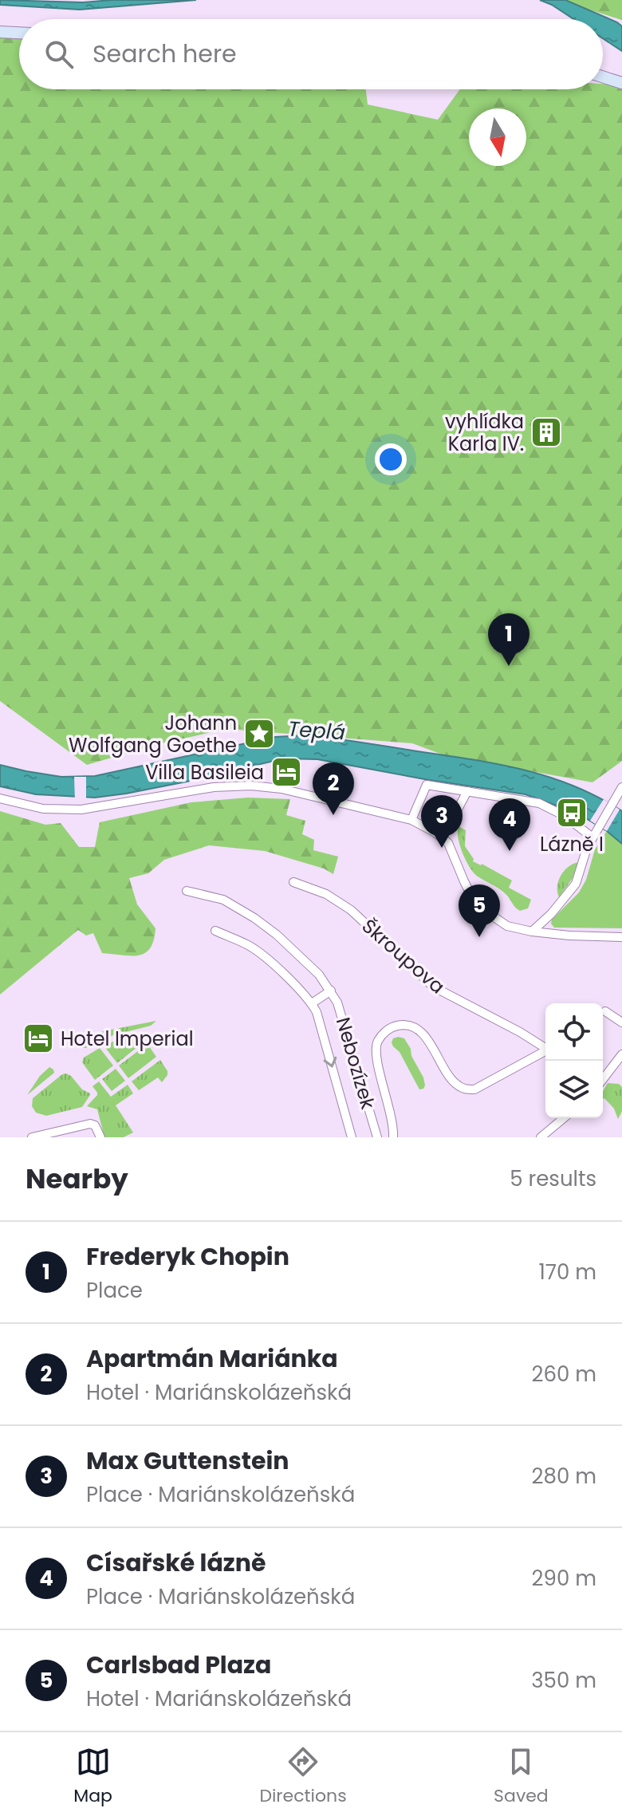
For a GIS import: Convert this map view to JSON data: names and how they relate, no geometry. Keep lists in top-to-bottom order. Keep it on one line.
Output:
{"streets":{"street":["Škroupova","Nebozízek"]},"water":["Teplá"],"places":{"building":["vyhlídka Karla IV."],"place":["Johann Wolfgang Goethe"],"hotel":["Villa Basileia","Hotel Imperial"],"bus stop":["Lázně I"]},"north":"bottom","page":{"search":"Search here","pins":["1","2","3","4","5"],"heading":["Nearby","5 results"],"list":[{"mark":"1","name":"Frederyk Chopin","note":"Place","value":"170 m"},{"mark":"2","name":"Apartmán Mariánka","note":"Hotel · Mariánskolázeňská","value":"260 m"},{"mark":"3","name":"Max Guttenstein","note":"Place · Mariánskolázeňská","value":"280 m"},{"mark":"4","name":"Císařské lázně","note":"Place · Mariánskolázeňská","value":"290 m"},{"mark":"5","name":"Carlsbad Plaza","note":"Hotel · Mariánskolázeňská","value":"350 m"}],"nav":["Map","Directions","Saved"]}}
